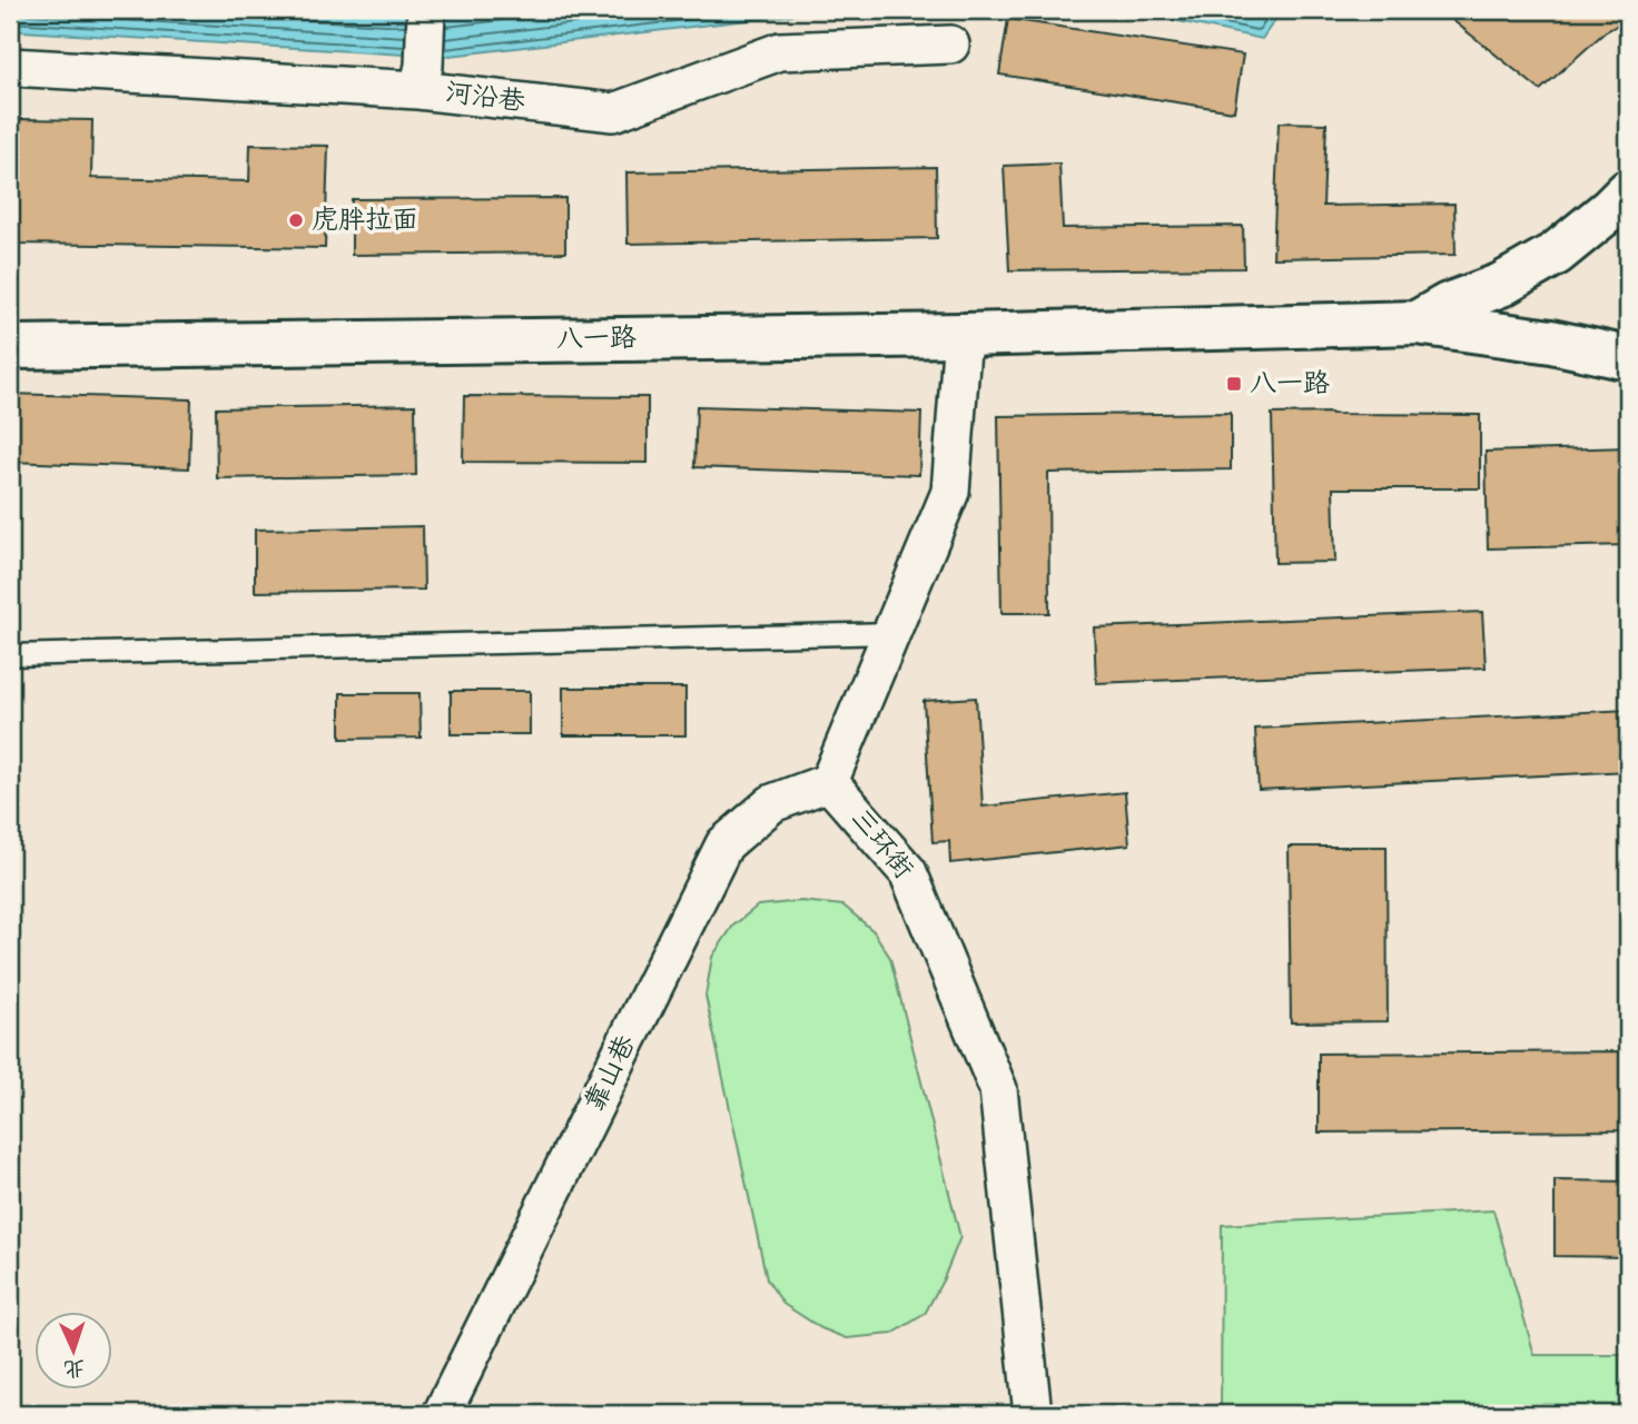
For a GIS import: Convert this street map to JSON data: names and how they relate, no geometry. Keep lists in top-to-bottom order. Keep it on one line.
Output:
{"streets":{"main road":["八一路"],"street":["河沿巷","三环街","靠山巷"]},"crossings":[["三环街","靠山巷"]],"places":{"other":["虎胖拉面"],"transit":["八一路"]},"north":"bottom"}
